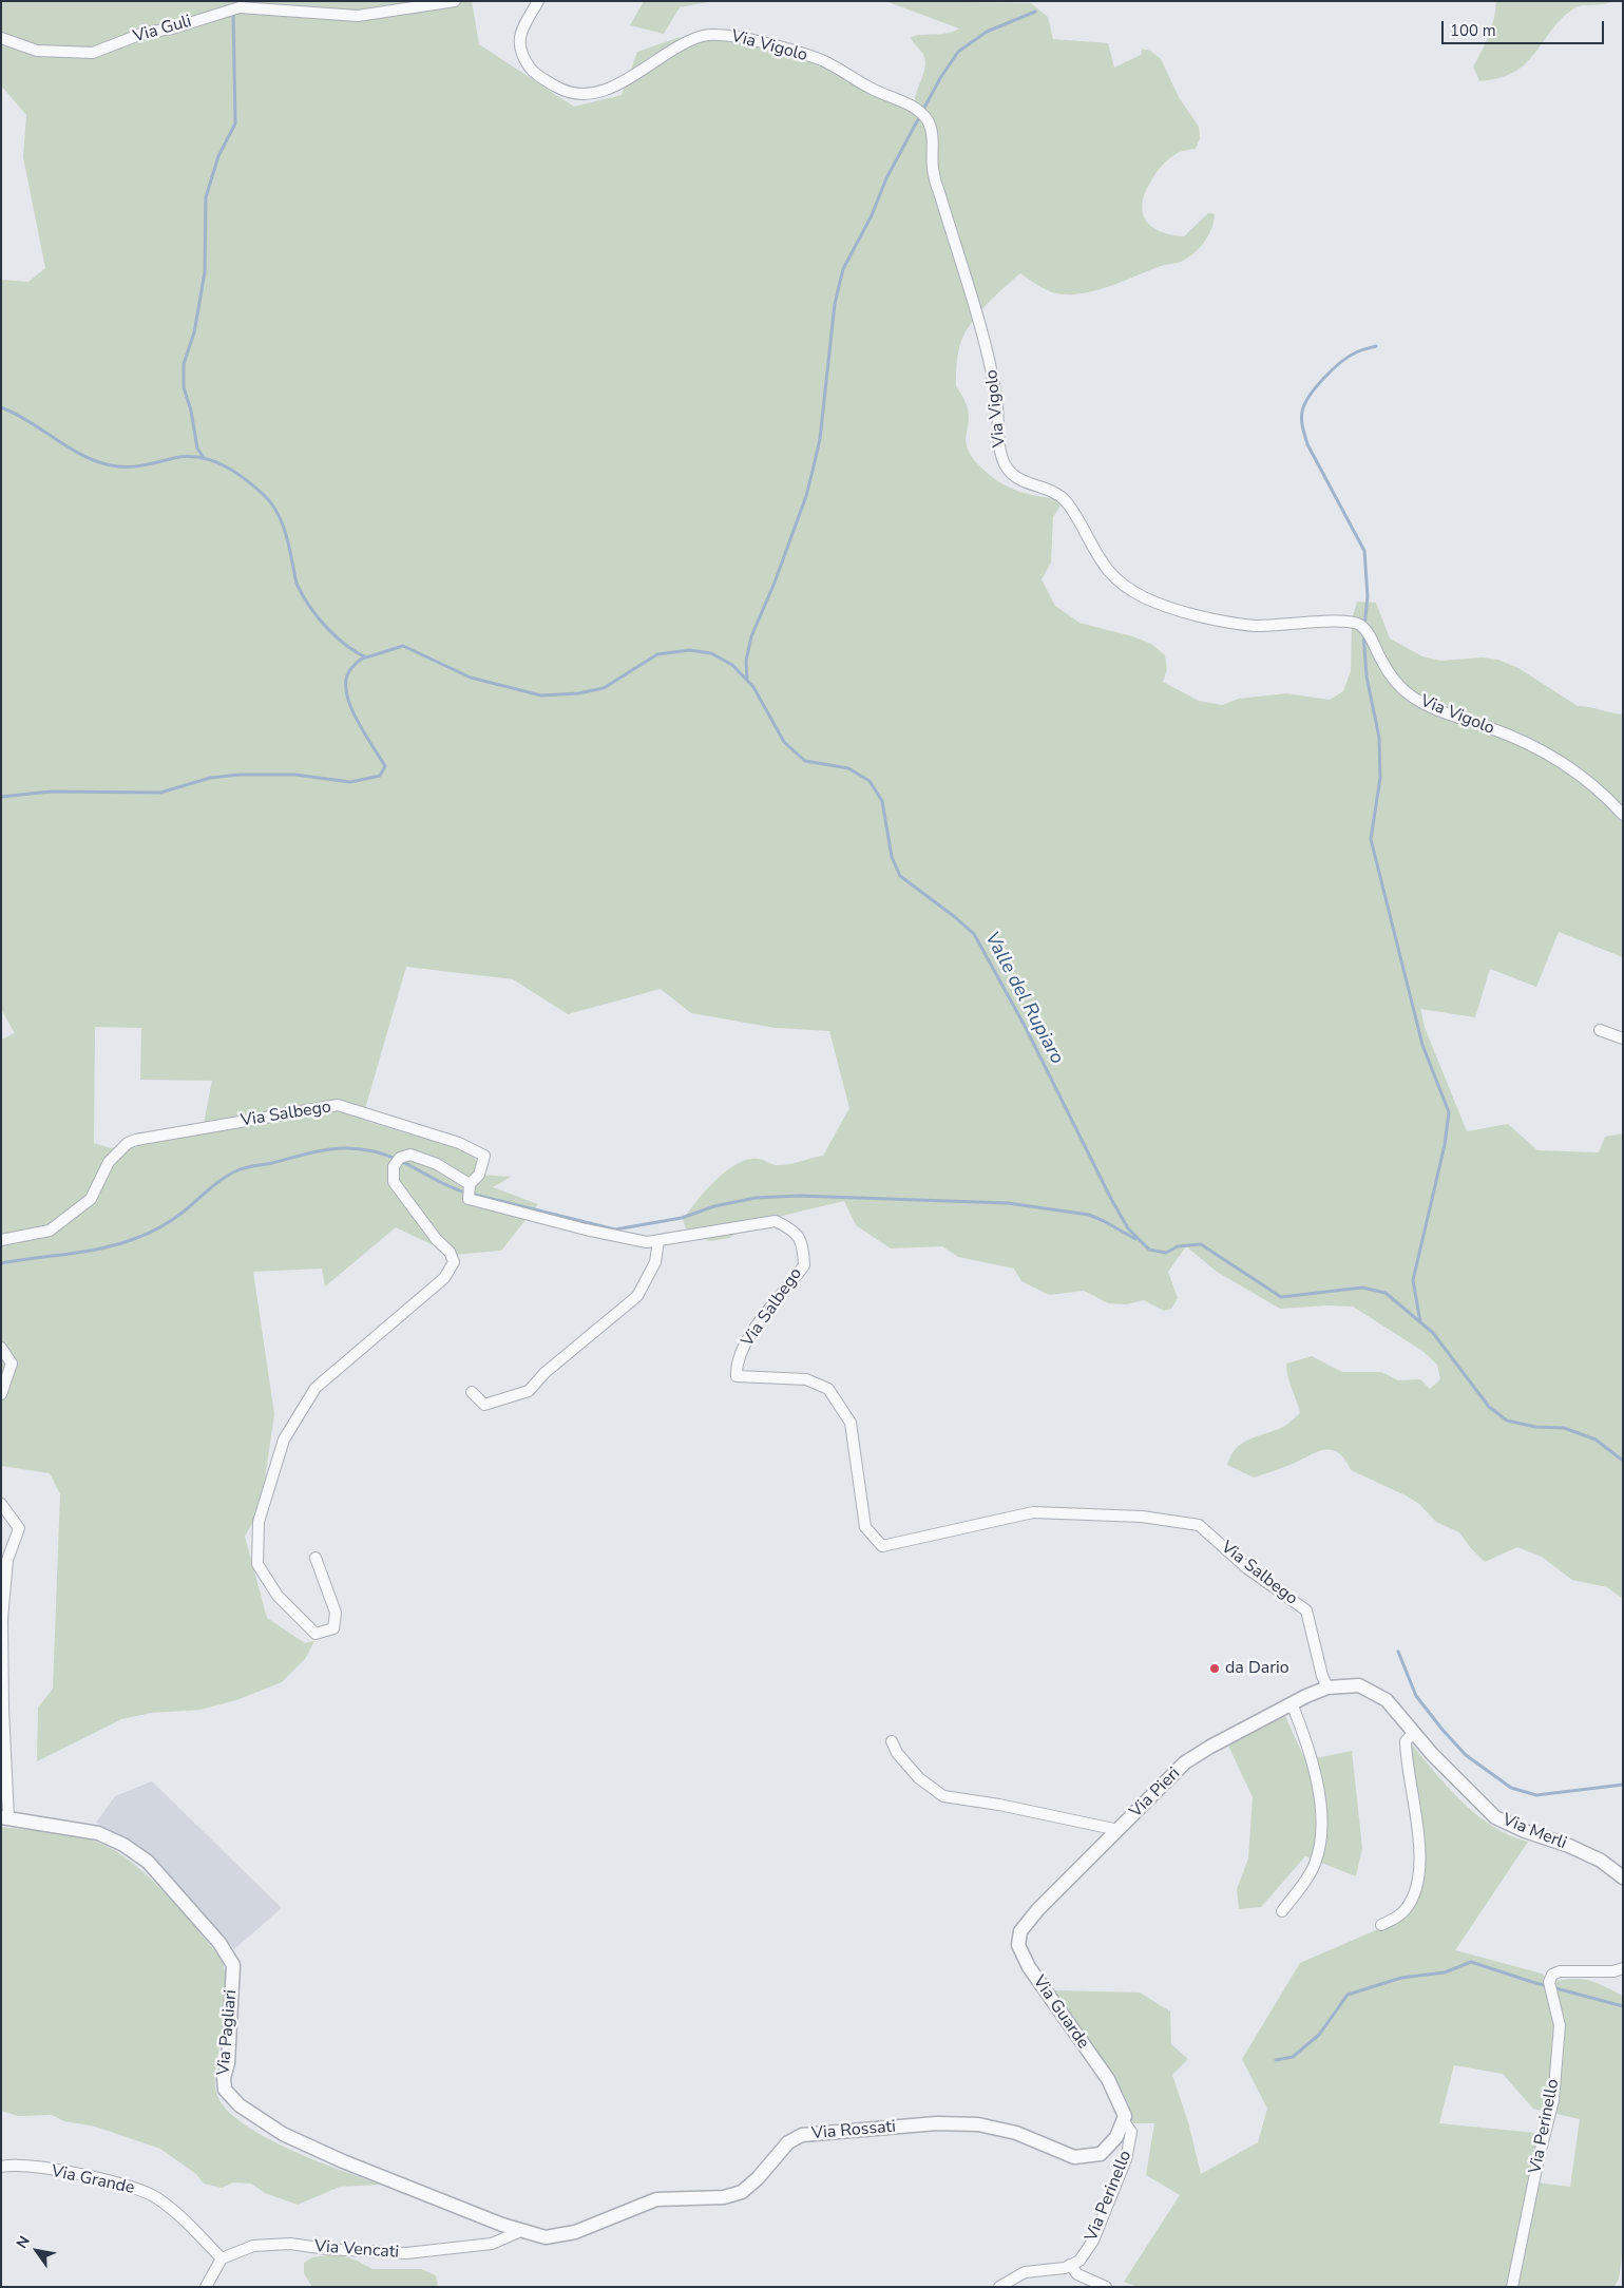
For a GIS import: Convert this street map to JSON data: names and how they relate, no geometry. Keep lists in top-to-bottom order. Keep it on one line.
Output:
{"streets":{"street":["Via Guli","Via Vigolo","Via Salbego","Via Pieri","Via Merli","Via Guarde","Via Pagliari","Via Perinello","Via Rossati","Via Grande","Via Vencati"]},"crossings":[["Via Salbego","Via Pieri"],["Via Pieri","Via Merli"],["Via Pieri","Via Guarde"],["Via Guarde","Via Perinello"],["Via Guarde","Via Rossati"],["Via Pagliari","Via Rossati"],["Via Pagliari","Via Vencati"],["Via Perinello","Via Rossati"],["Via Rossati","Via Vencati"],["Via Grande","Via Vencati"]],"water":["Valle del Rupiaro"],"places":["da Dario"],"scale_bar":"100 m","north":"top left"}
